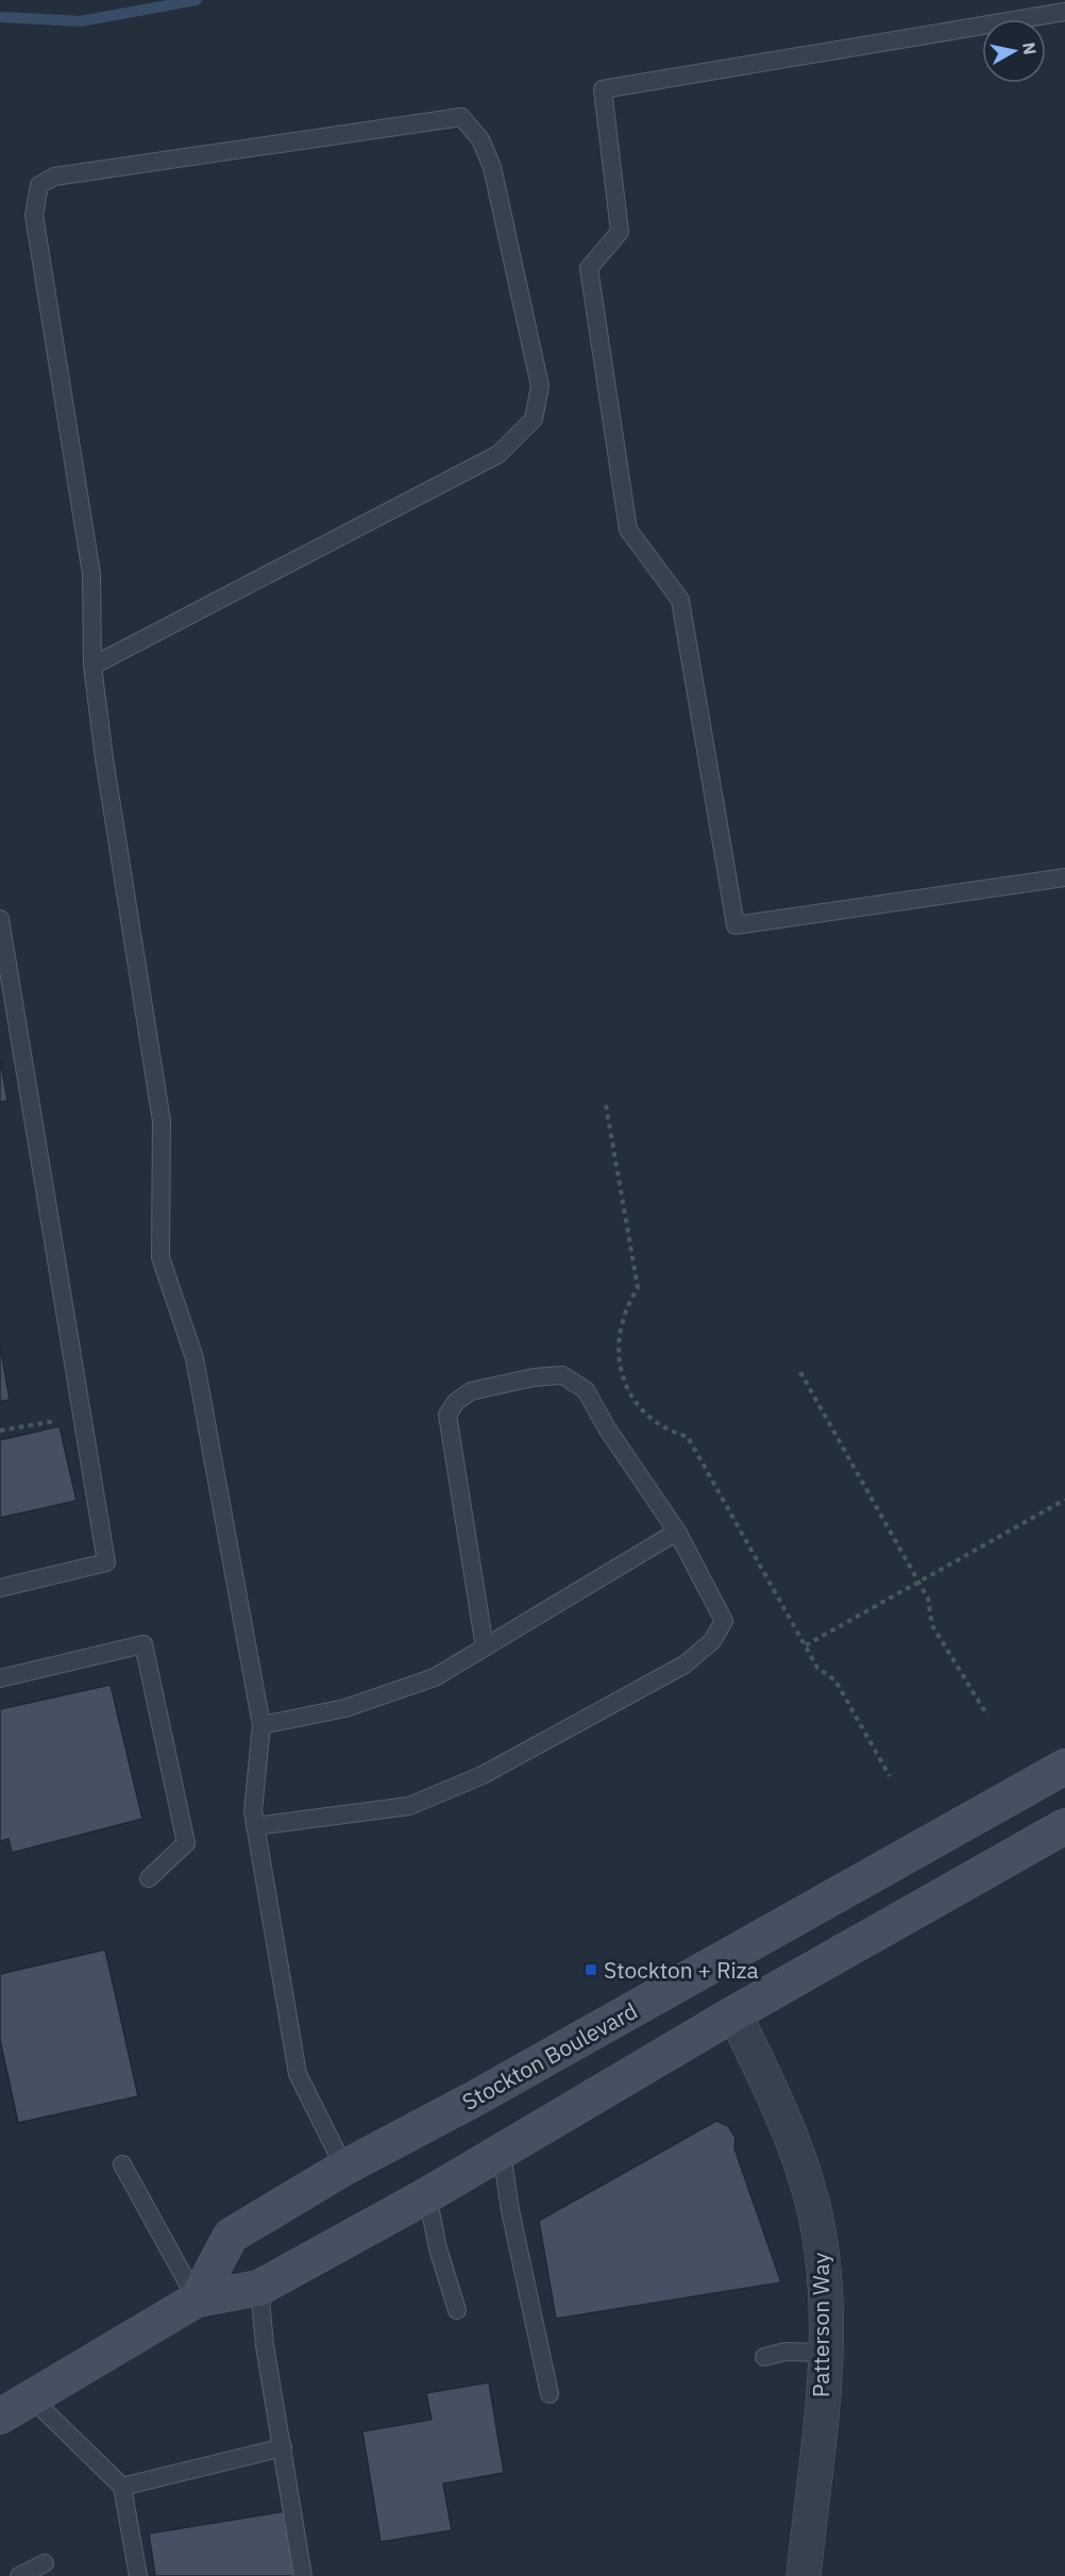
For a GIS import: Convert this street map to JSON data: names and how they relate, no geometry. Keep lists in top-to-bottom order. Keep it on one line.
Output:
{"streets":{"main road":["Stockton Boulevard"],"street":["Patterson Way"]},"places":{"transit":["Stockton + Riza"]},"north":"right"}
